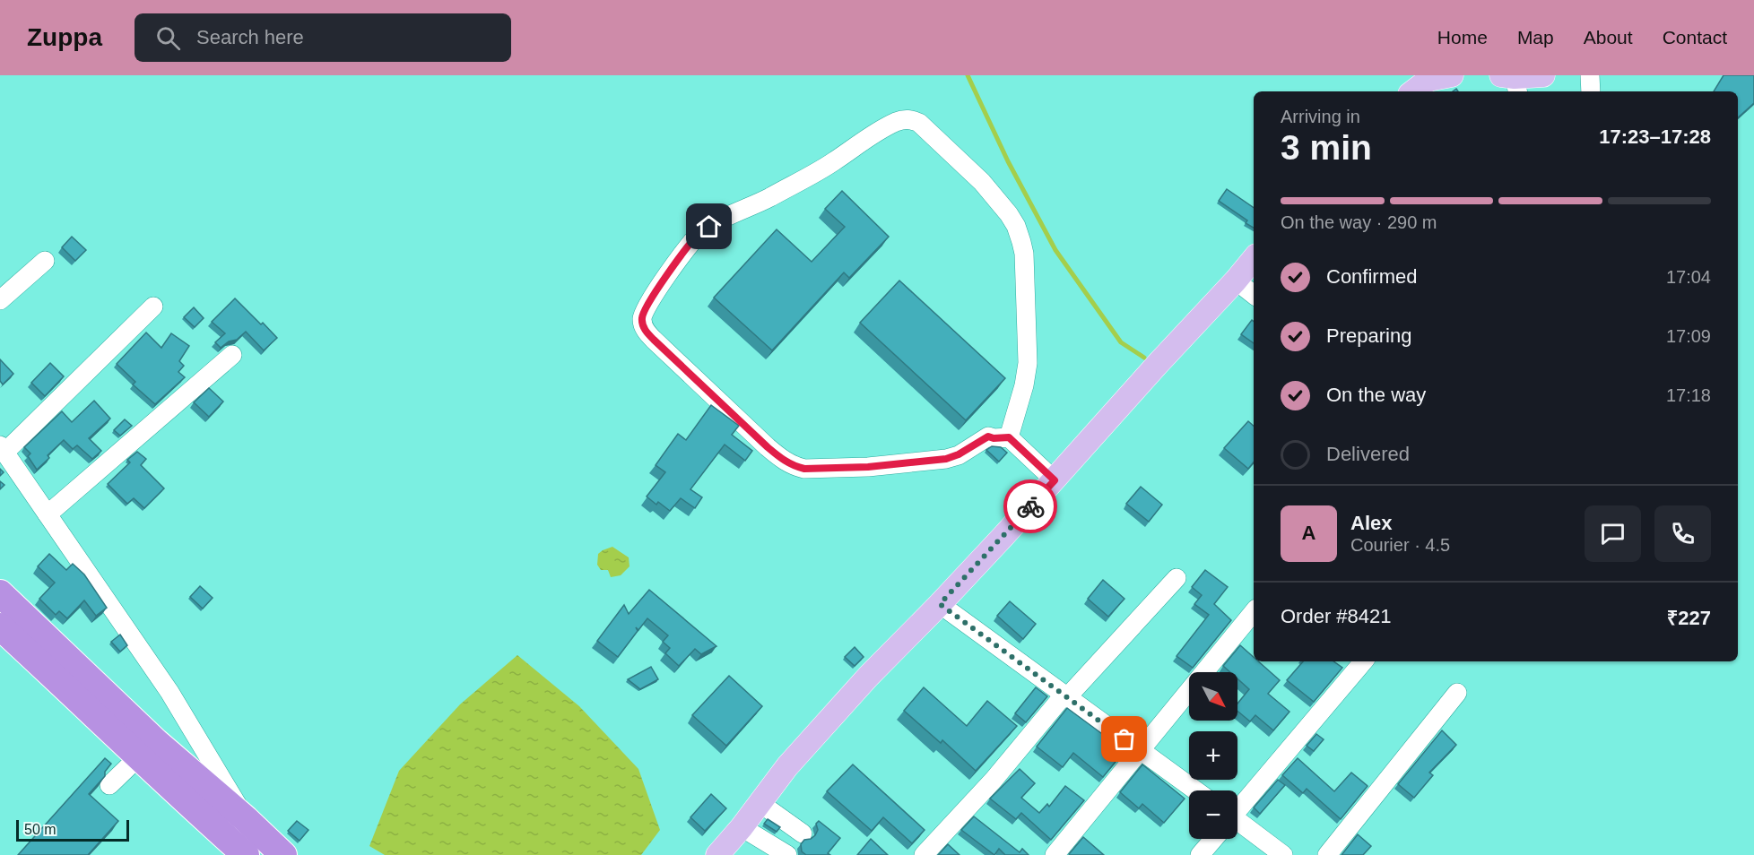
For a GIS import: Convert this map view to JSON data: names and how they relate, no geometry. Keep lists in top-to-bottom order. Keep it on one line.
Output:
{"scale_bar":"50 m","north":"bottom right","page":{"header":"Zuppa","search":"Search here","nav":["Home","Map","About","Contact"],"heading":["3 min","Arriving in","17:23–17:28"],"panel":["Alex","Courier · 4.5","Order #8421","₹227"],"bar":"On the way · 290 m","list":[["Confirmed","17:04"],["Preparing","17:09"],["On the way","17:18"],"Delivered"],"round":"A","map_buttons":["+","−"],"scale":"50 m"}}
